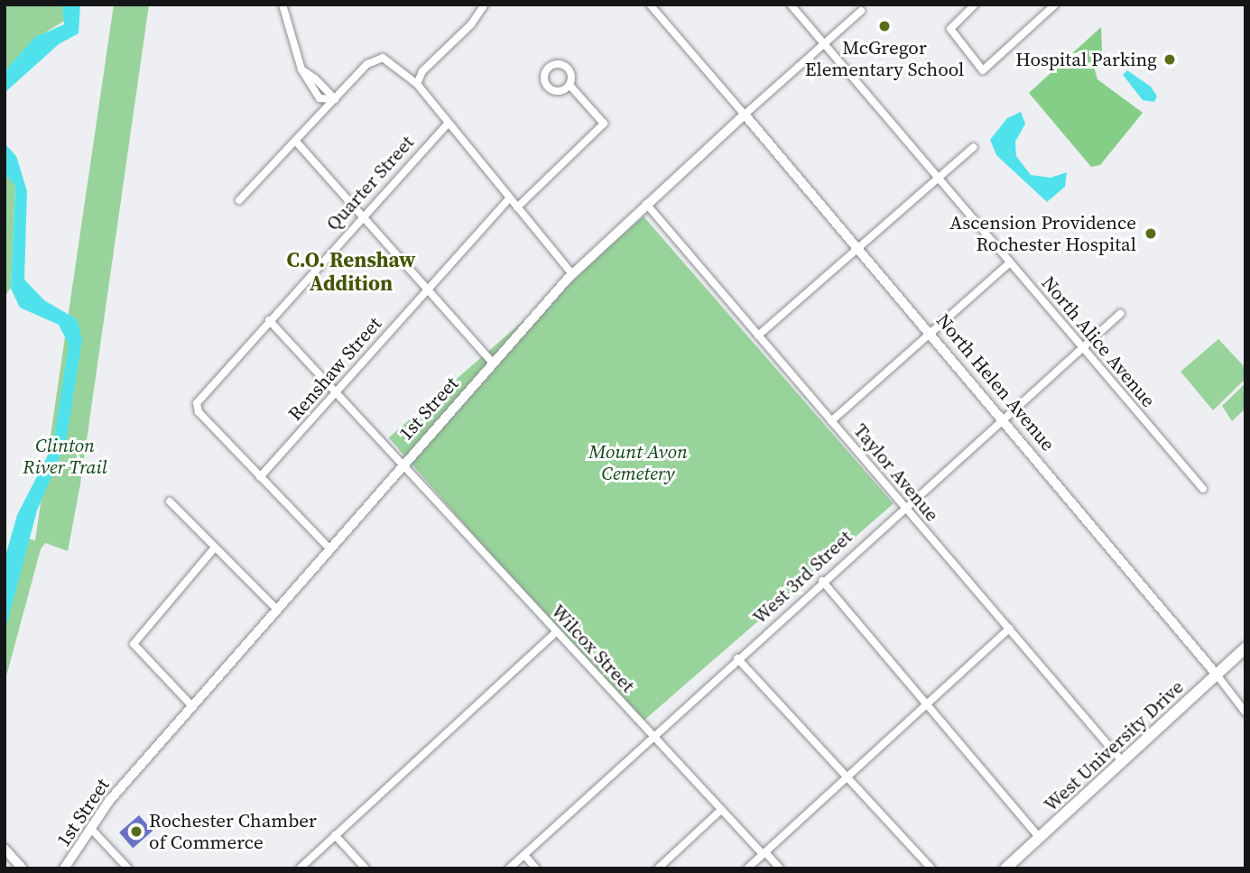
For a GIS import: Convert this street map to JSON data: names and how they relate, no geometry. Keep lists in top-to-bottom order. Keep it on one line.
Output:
{"streets":{"main road":["West University Drive"],"street":["Quarter Street","North Alice Avenue","Renshaw Street","North Helen Avenue","1st Street","Taylor Avenue","West 3rd Street","Wilcox Street"]},"crossings":[["Quarter Street","Renshaw Street"],["Quarter Street","Wilcox Street"],["North Alice Avenue","1st Street"],["North Alice Avenue","West 3rd Street"],["Renshaw Street","Wilcox Street"],["North Helen Avenue","1st Street"],["North Helen Avenue","West 3rd Street"],["North Helen Avenue","West University Drive"],["1st Street","Taylor Avenue"],["1st Street","Wilcox Street"],["Taylor Avenue","West 3rd Street"],["Taylor Avenue","West University Drive"],["West 3rd Street","Wilcox Street"]],"districts":["C.O. Renshaw Addition"],"parks":["Clinton River Trail","Mount Avon Cemetery"],"places":["McGregor Elementary School","Hospital Parking","Ascension Providence Rochester Hospital","Rochester Chamber of Commerce"]}
